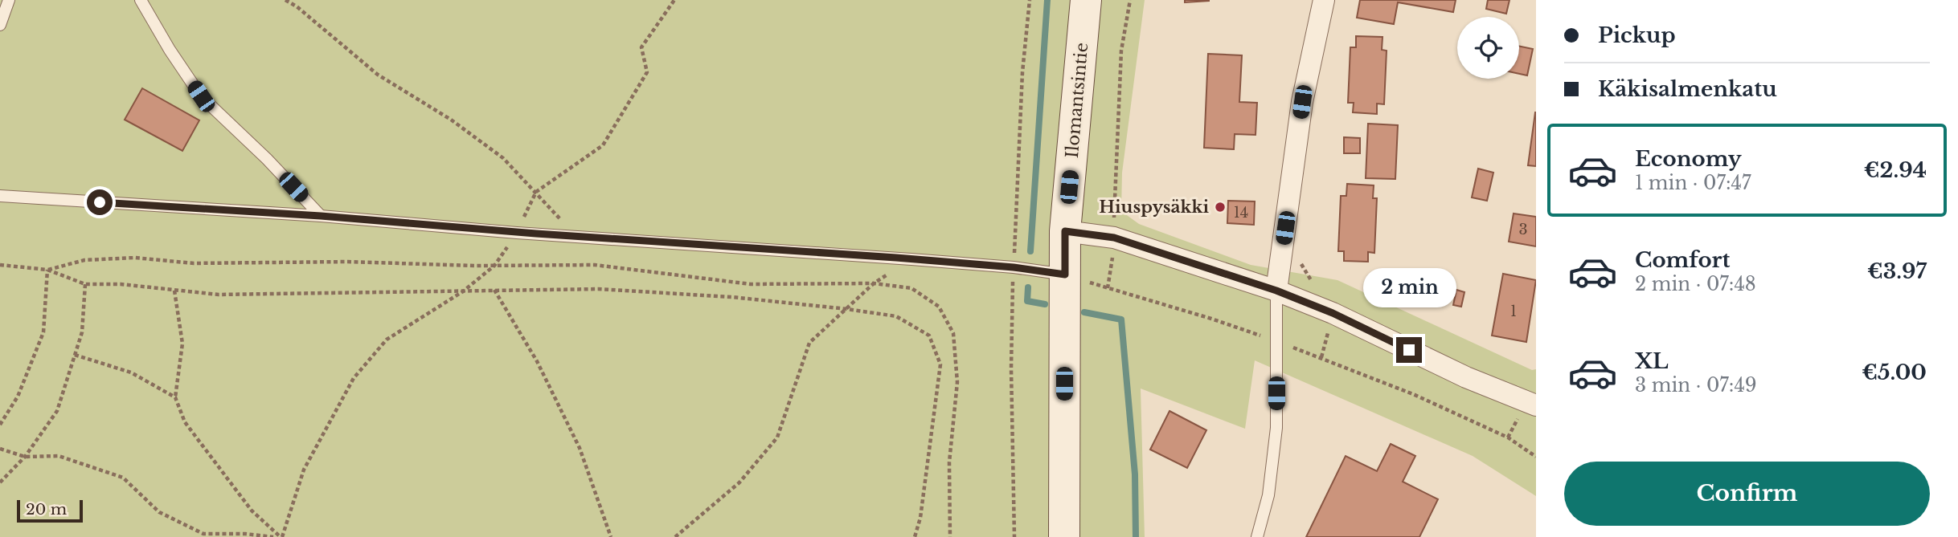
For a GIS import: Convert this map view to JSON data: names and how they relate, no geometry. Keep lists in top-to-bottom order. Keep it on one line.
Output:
{"streets":{"main road":["Ilomantsintie"]},"places":["Hiuspysäkki"],"house_numbers":["14","3","1"],"scale_bar":"20 m","page":{"banner":["Pickup","Käkisalmenkatu"],"list":[{"name":"Economy","note":"1 min · 07:47","value":"€2.94"},{"name":"Comfort","note":"2 min · 07:48","value":"€3.97"},{"name":"XL","note":"3 min · 07:49","value":"€5.00"}],"bubble":"2 min","buttons":"Confirm","scale":"20 m"}}
